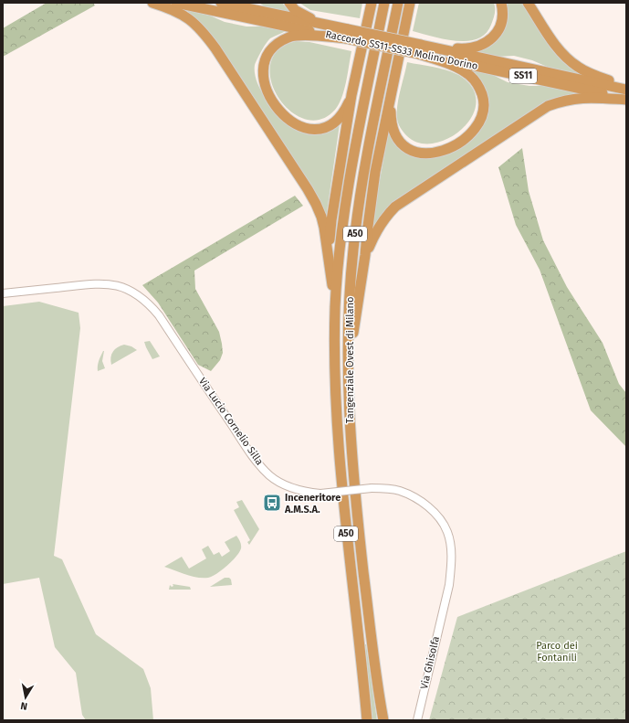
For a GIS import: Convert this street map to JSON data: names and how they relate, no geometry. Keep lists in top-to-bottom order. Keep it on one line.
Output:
{"streets":{"highway":["Raccordo SS11-SS33 Molino Dorino","SS11","A50","Tangenziale Ovest di Milano"],"street":["Via Lucio Cornelio Silla","Via Ghisolfa"]},"crossings":[["Via Lucio Cornelio Silla","Via Ghisolfa"]],"parks":["Parco dei Fontanili"],"places":{"bus stop":["Inceneritore A.M.S.A."]},"north":"bottom"}
